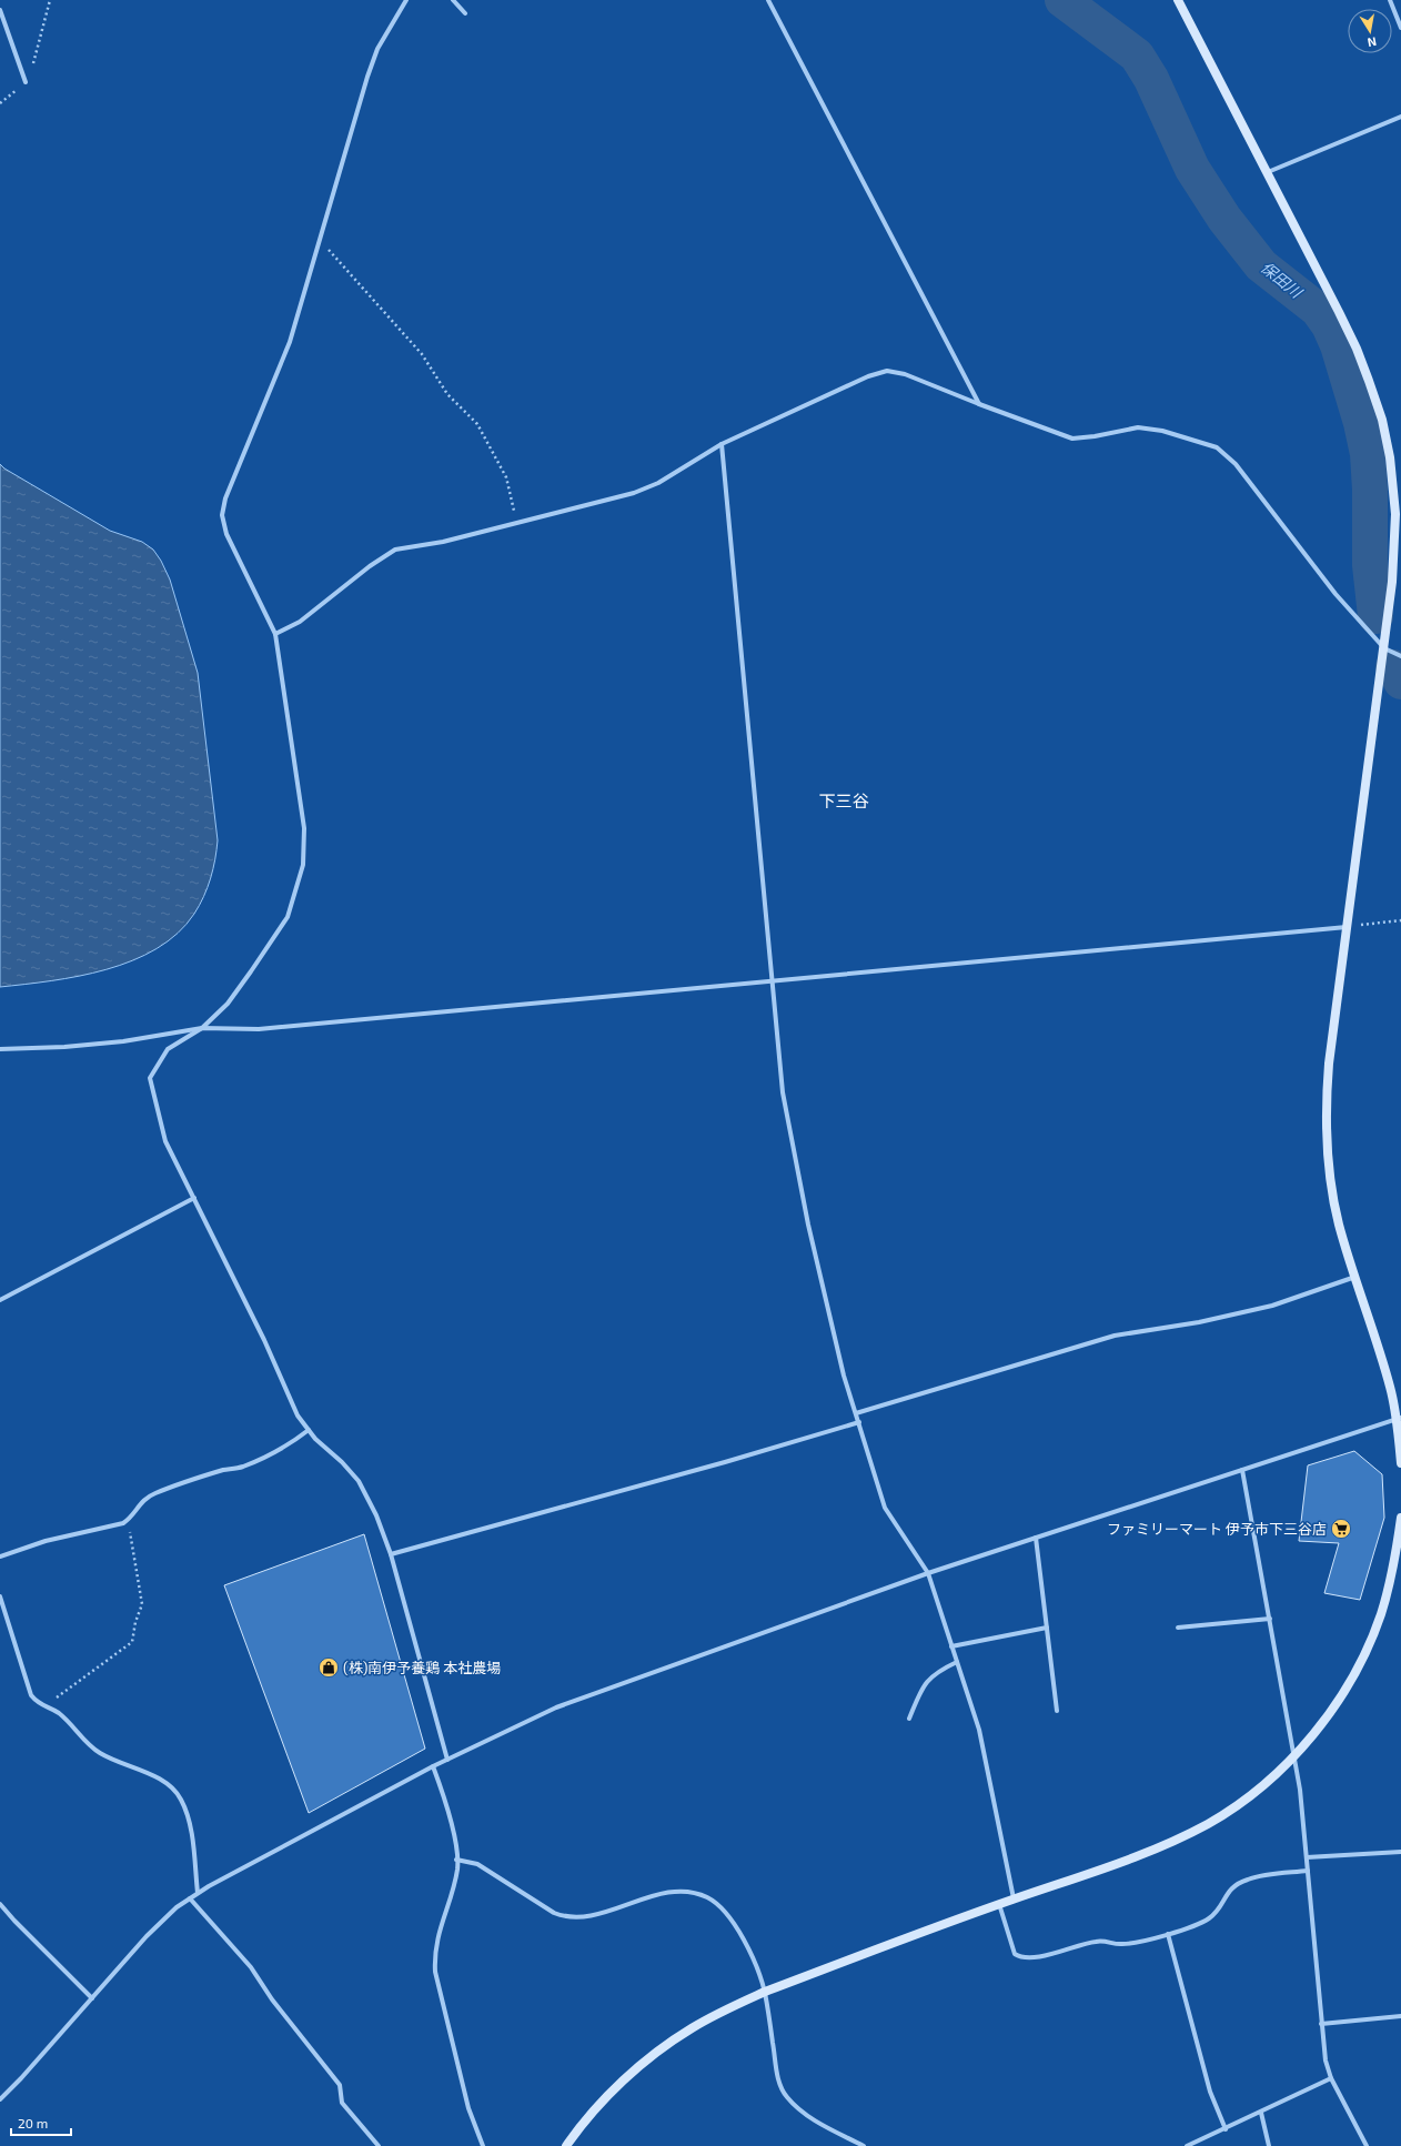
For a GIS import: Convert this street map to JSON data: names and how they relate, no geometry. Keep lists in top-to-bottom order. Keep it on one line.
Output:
{"districts":["下三谷"],"water":["保田川"],"places":{"supermarket":["ファミリーマート 伊予市下三谷店"],"shop":["(株)南伊予養鶏 本社農場"]},"scale_bar":"20 m","north":"bottom"}
